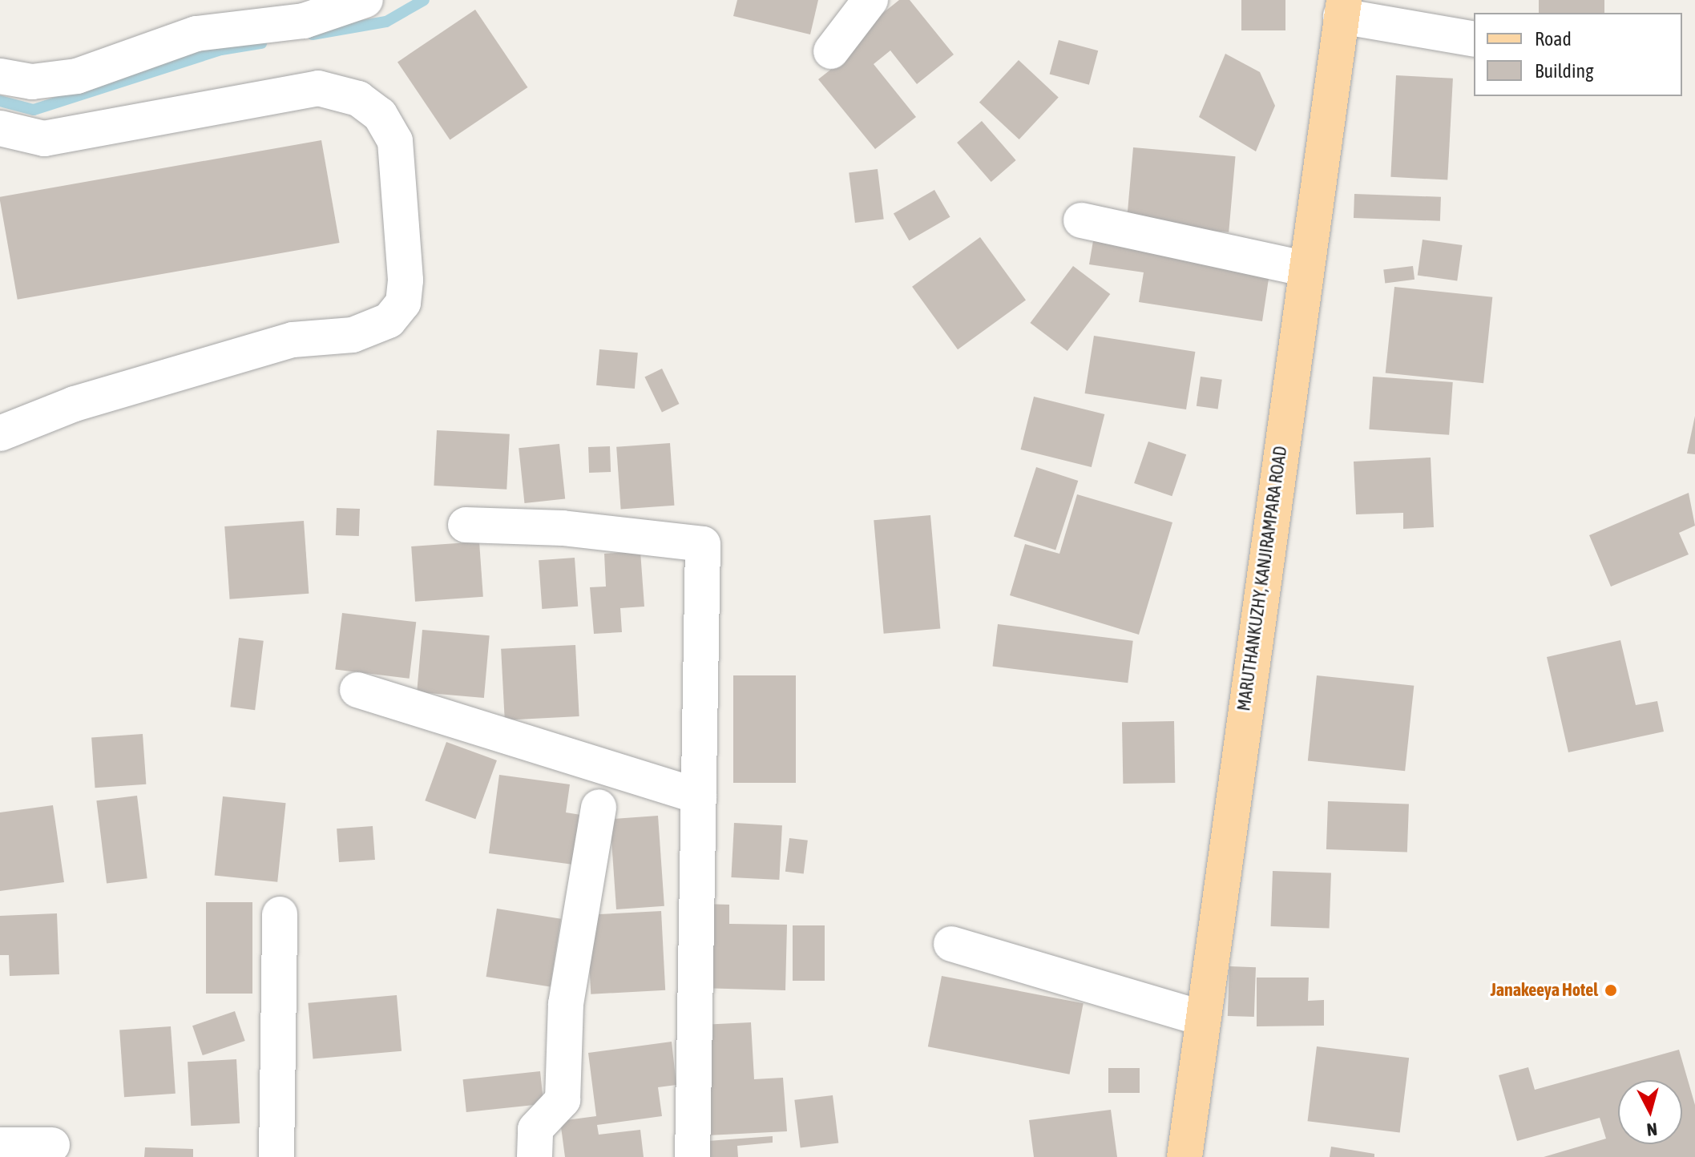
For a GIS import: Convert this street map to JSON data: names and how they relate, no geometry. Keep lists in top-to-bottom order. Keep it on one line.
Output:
{"streets":{"main road":["MARUTHANKUZHY, KANJIRAMPARA ROAD"]},"places":["Janakeeya Hotel"],"legend":["Road","Building"],"north":"bottom"}
